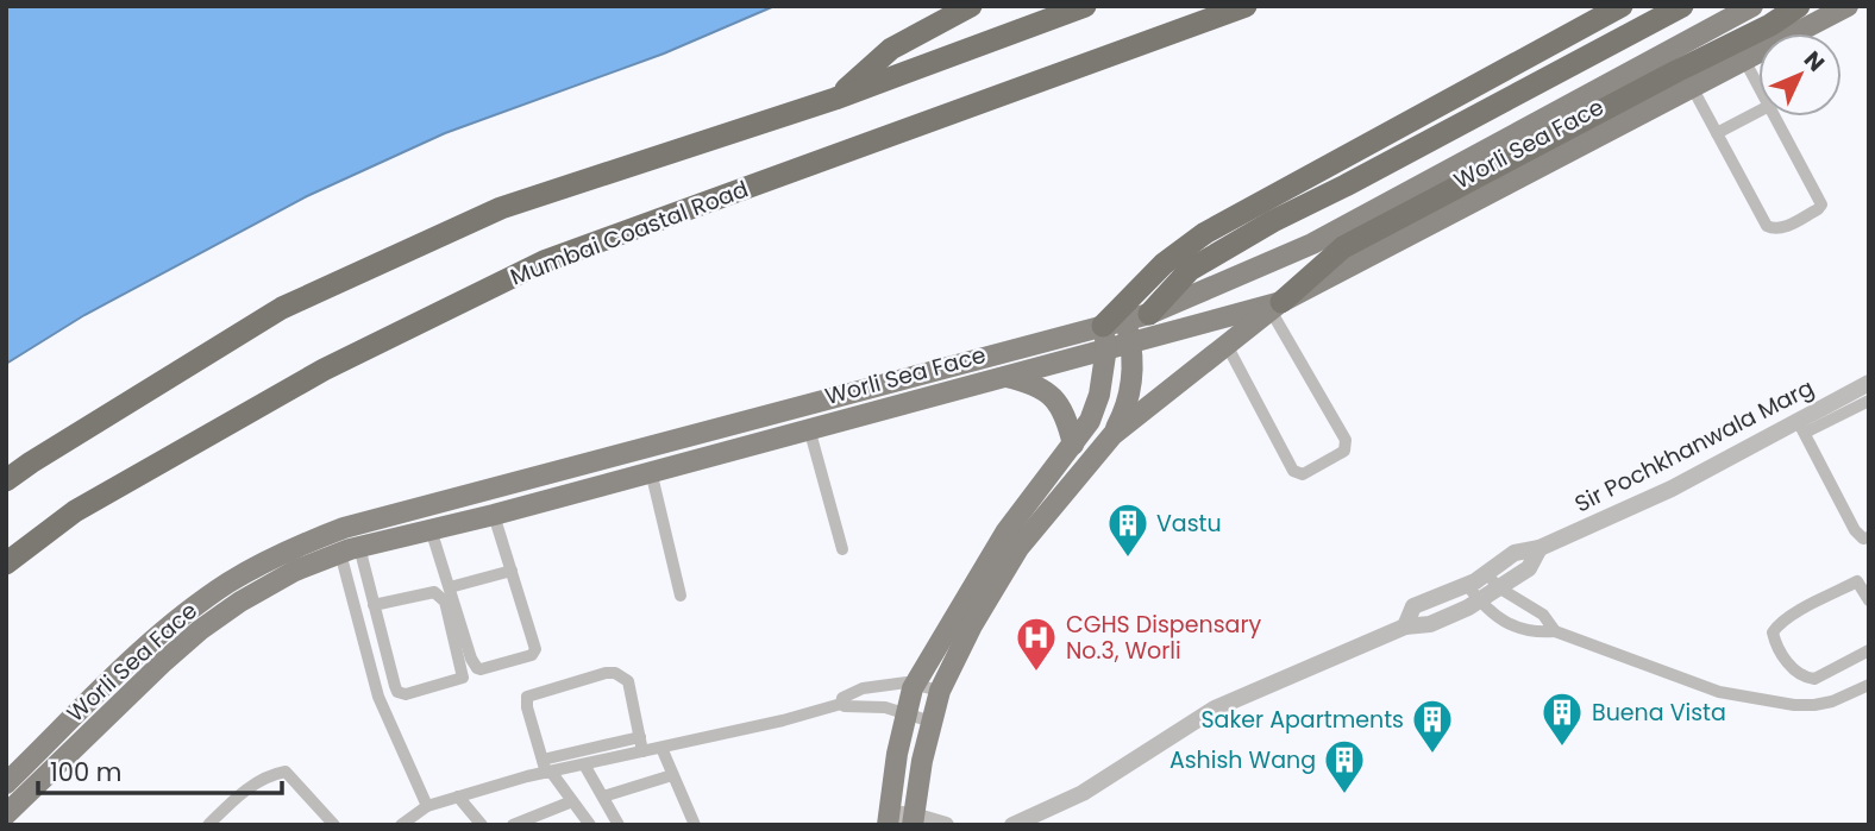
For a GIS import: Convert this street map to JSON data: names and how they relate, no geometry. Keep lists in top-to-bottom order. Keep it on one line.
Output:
{"streets":{"highway":["Mumbai Coastal Road"],"main road":["Worli Sea Face"],"street":["Sir Pochkhanwala Marg"]},"places":{"building":["Vastu","Buena Vista","Saker Apartments","Ashish Wang"],"hospital":["CGHS Dispensary No.3, Worli"]},"scale_bar":"100 m","north":"top right"}
